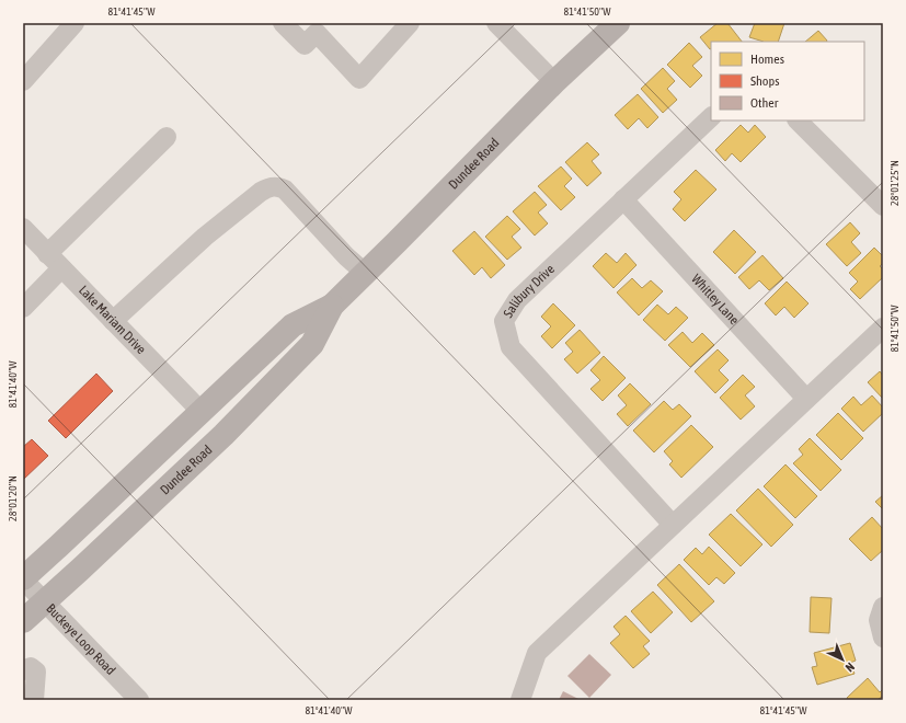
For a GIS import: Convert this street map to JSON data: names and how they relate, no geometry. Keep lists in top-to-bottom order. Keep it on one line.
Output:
{"streets":{"main road":["Dundee Road"],"street":["Salibury Drive","Whitley Lane","Lake Mariam Drive","Buckeye Loop Road"]},"crossings":[["Dundee Road","Lake Mariam Drive"],["Dundee Road","Buckeye Loop Road"],["Salibury Drive","Whitley Lane"]],"legend":["Homes","Shops","Other"],"north":"bottom right","coordinates":["81°41'45\"W","81°41'50\"W","28°01'25\"N","81°41'40\"W","28°01'20\"N"]}
